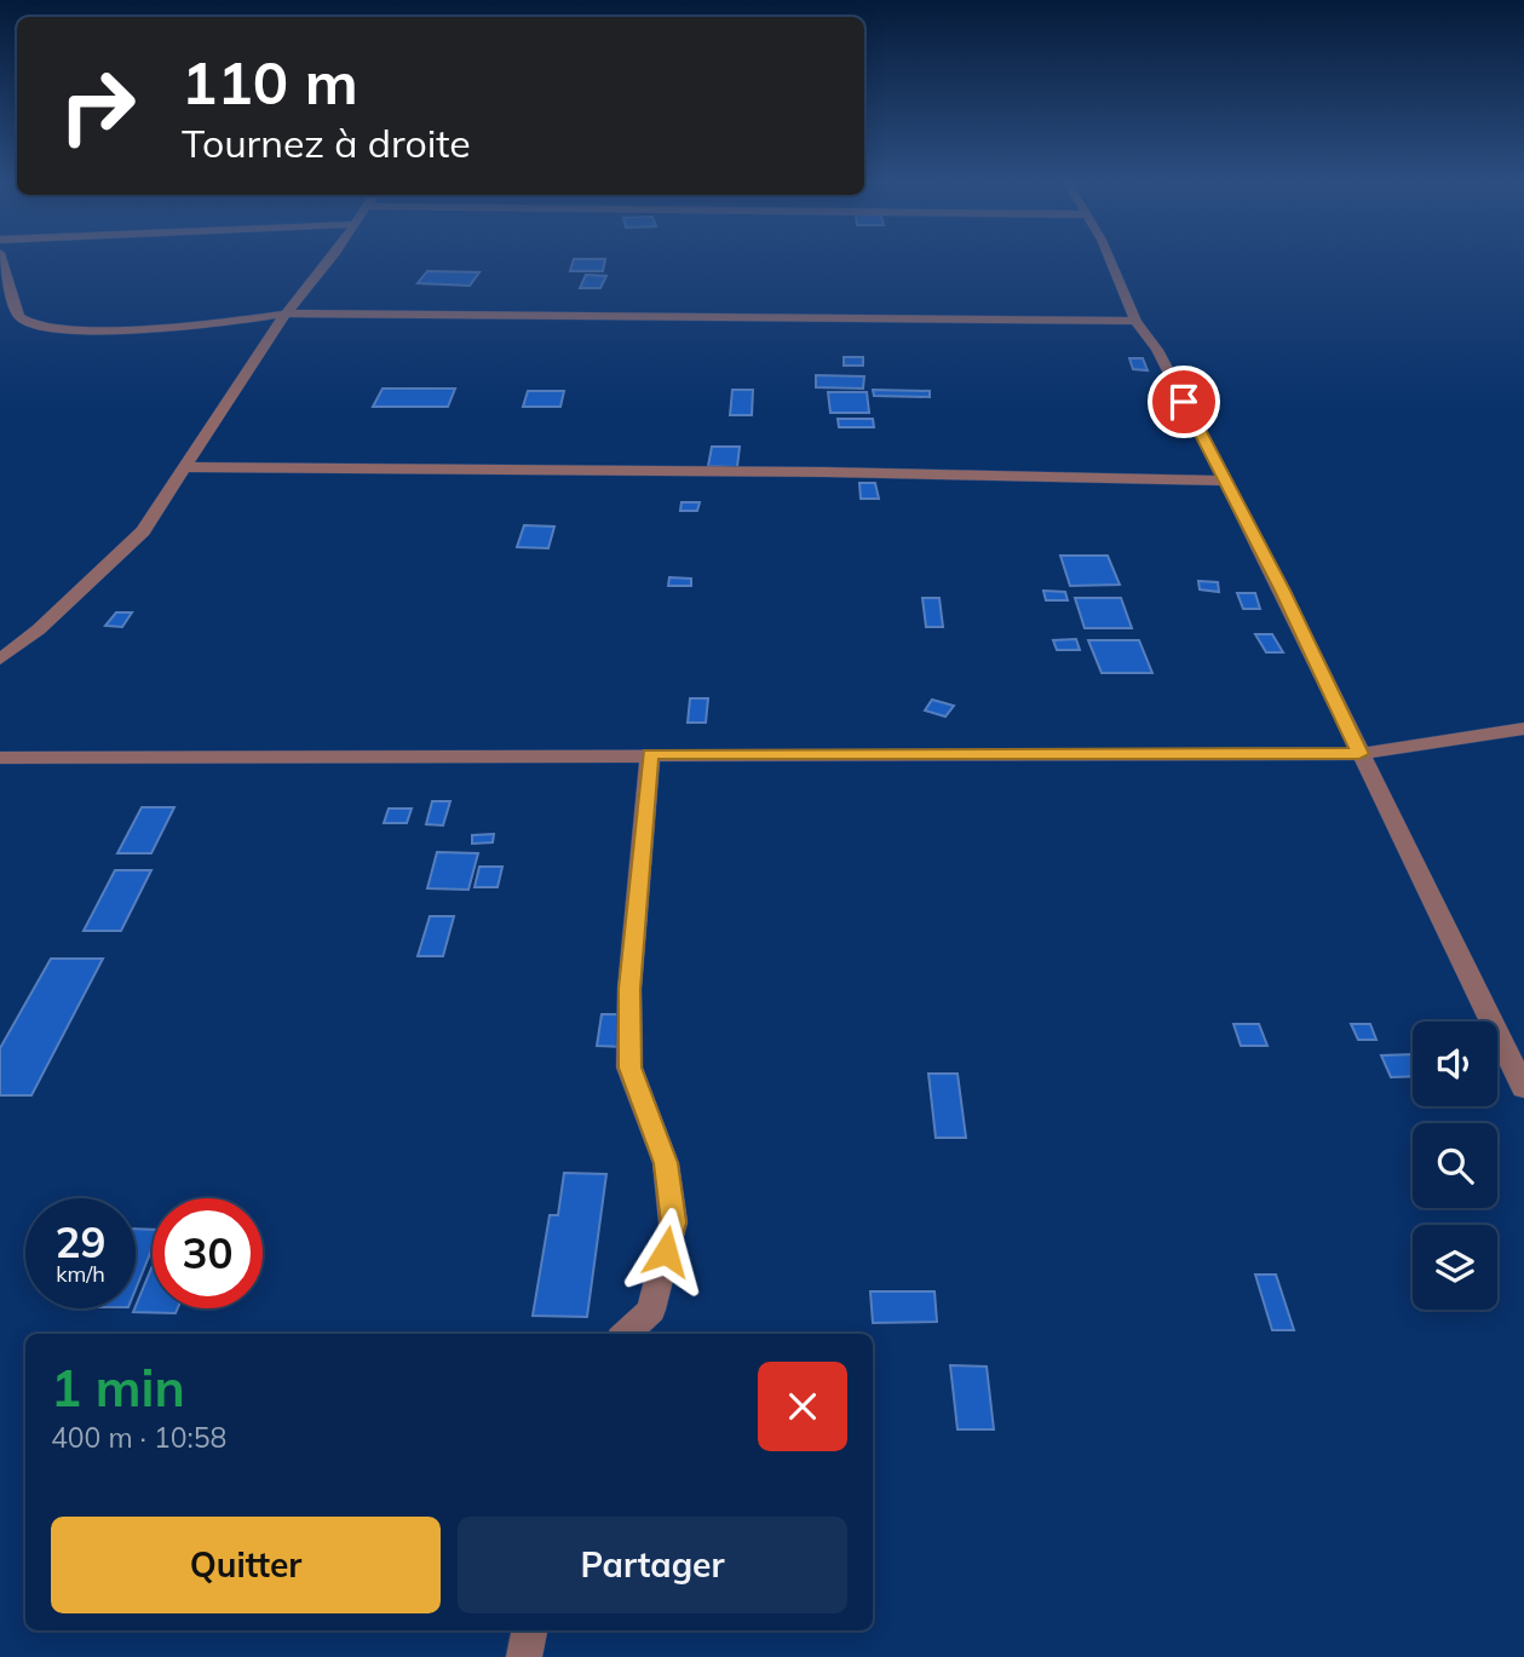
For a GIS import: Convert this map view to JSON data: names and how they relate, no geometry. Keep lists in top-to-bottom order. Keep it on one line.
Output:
{"page":{"turn":["110 m","Tournez à droite"],"speed":"29 km/h","limit":"30","heading":["1 min","400 m · 10:58"],"buttons":["Quitter","Partager"]}}
